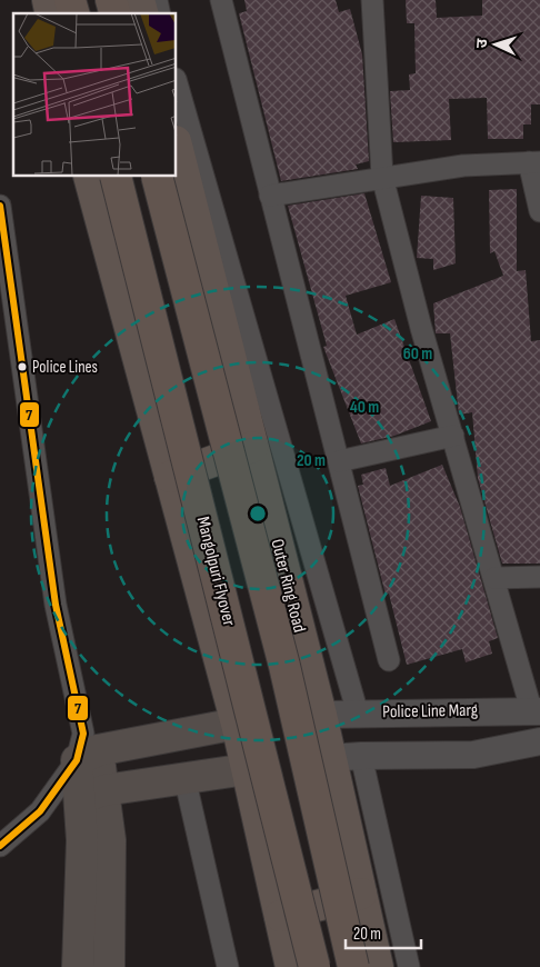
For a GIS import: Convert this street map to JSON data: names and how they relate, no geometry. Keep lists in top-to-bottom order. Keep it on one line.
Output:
{"streets":{"highway":["Mangolpuri Flyover"],"main road":["Outer Ring Road"],"street":["Police Line Marg"]},"crossings":[["Outer Ring Road","Police Line Marg"]],"places":["Police Lines"],"lines":["transit line 7"],"scale_bar":"20 m","north":"left","rings":["60 m","40 m","20 m"]}
